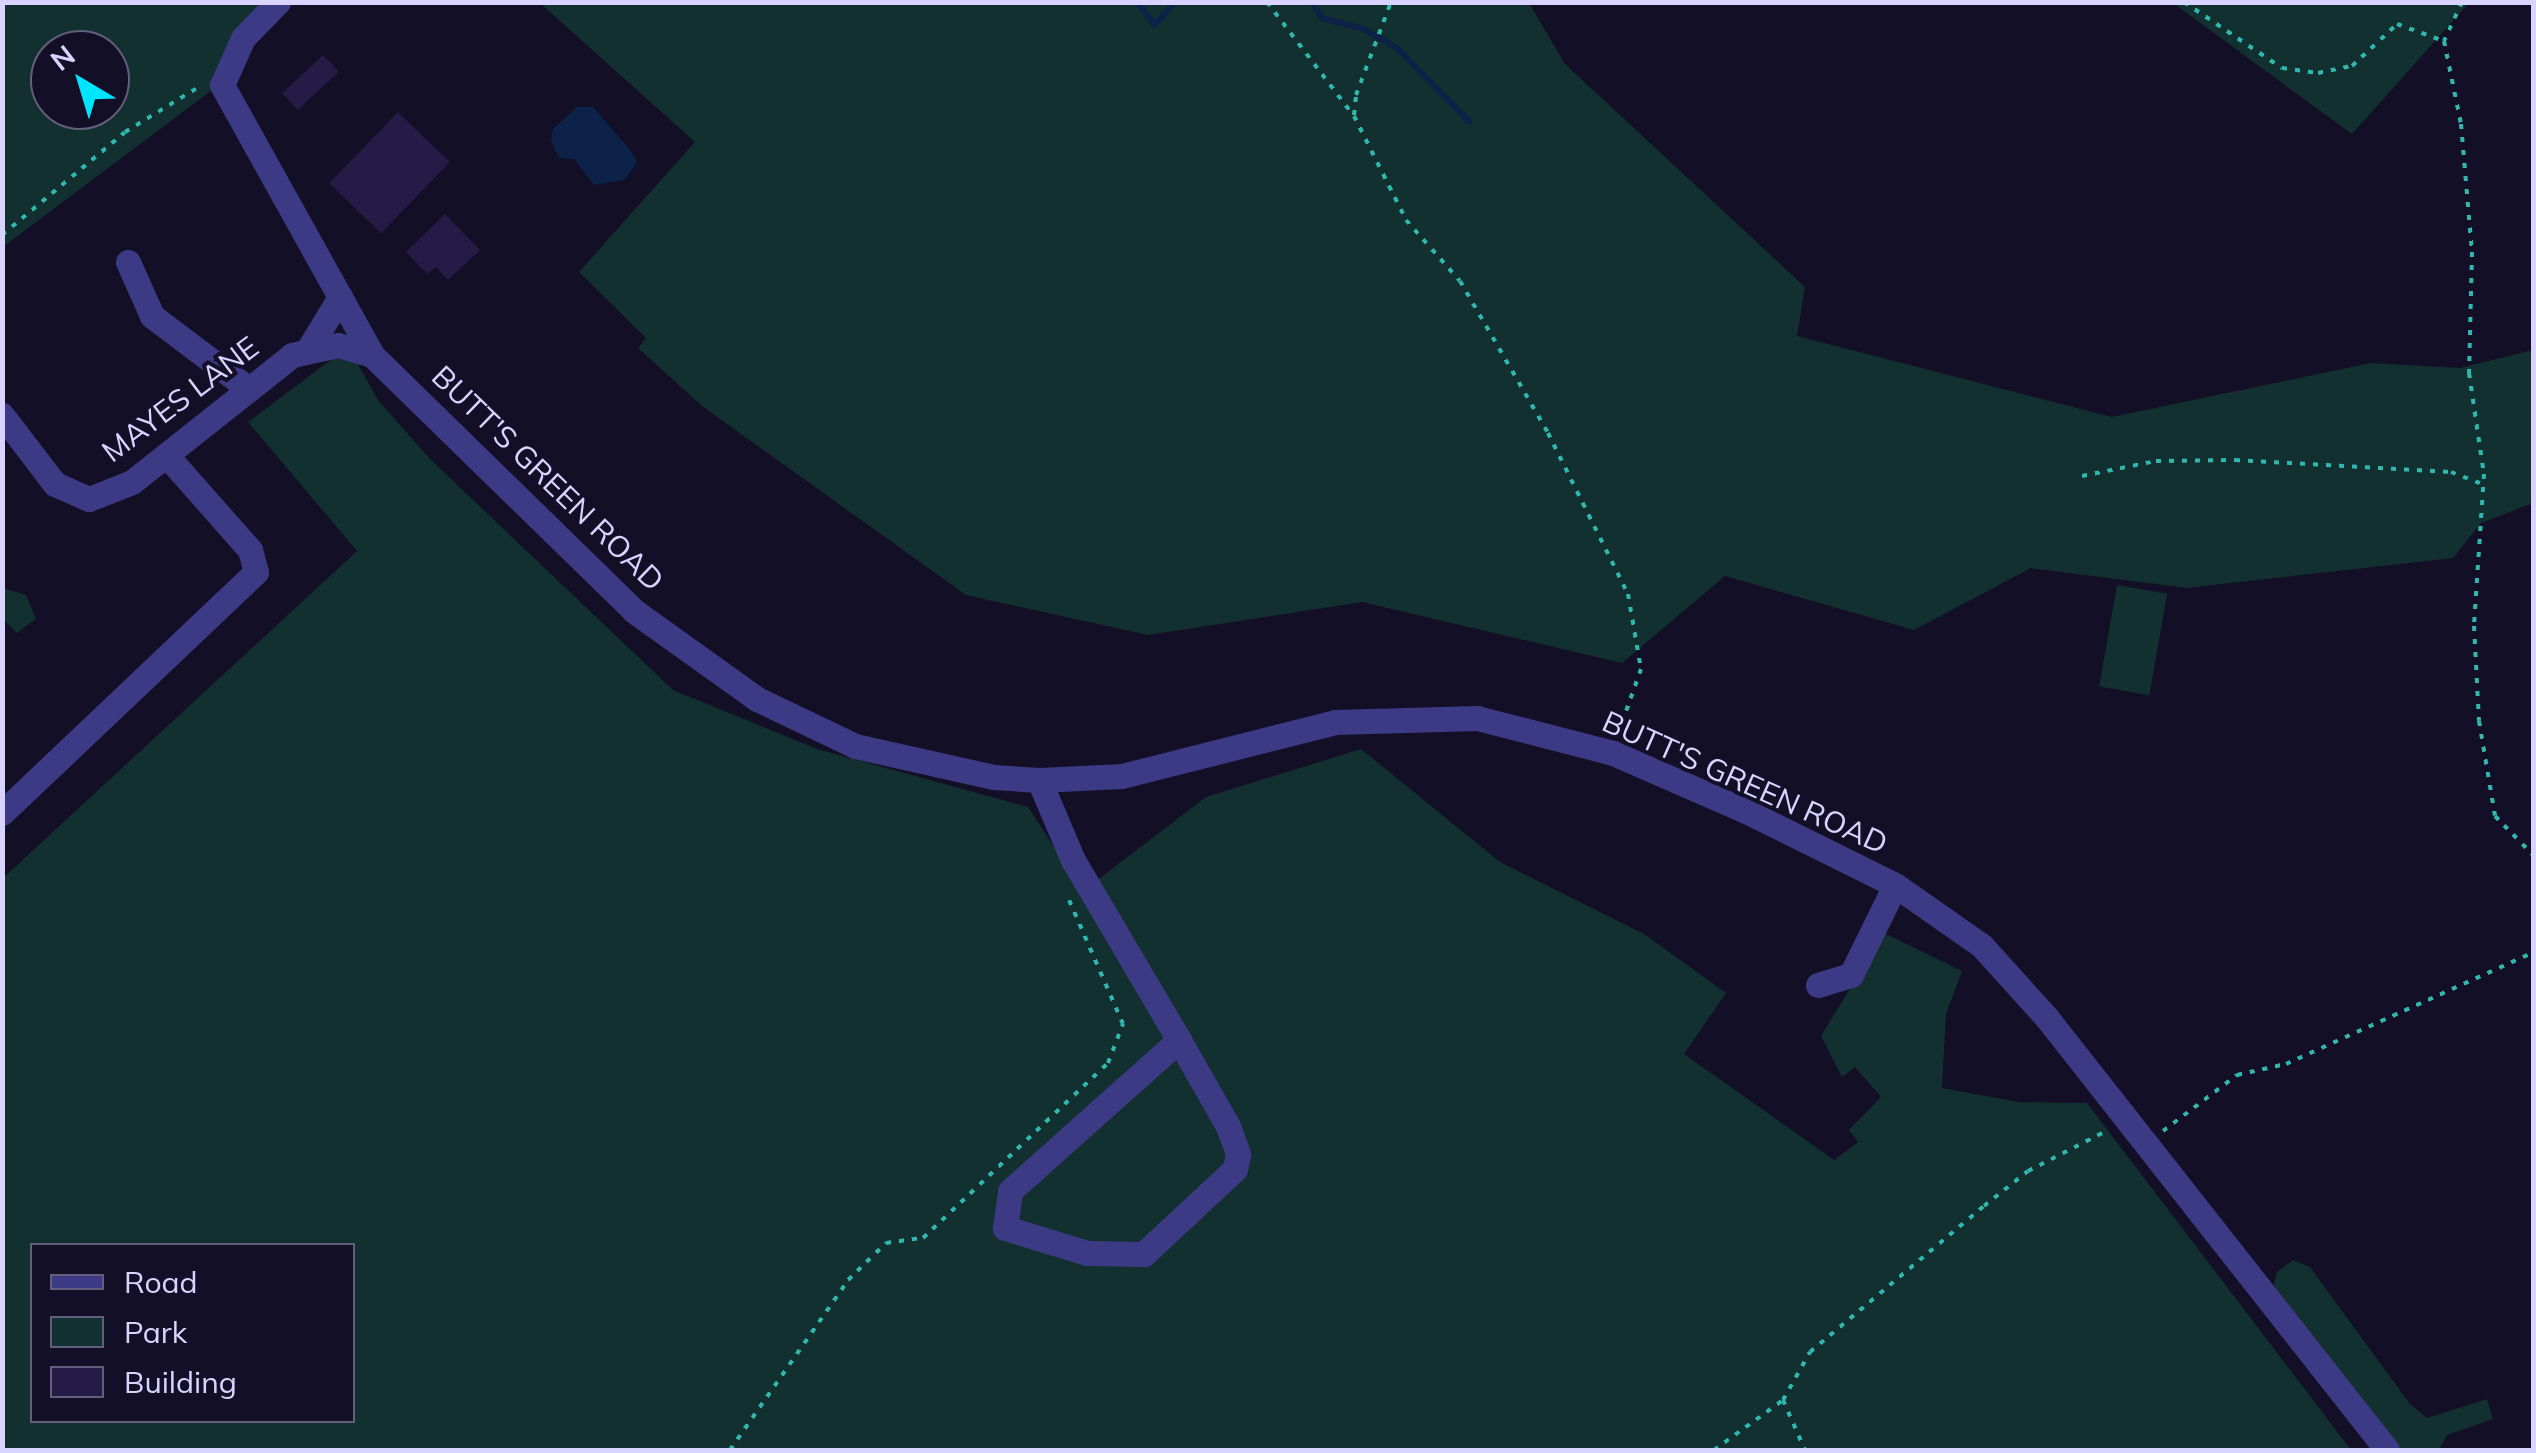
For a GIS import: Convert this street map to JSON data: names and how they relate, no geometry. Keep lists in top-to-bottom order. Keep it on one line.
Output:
{"streets":{"street":["MAYES LANE","BUTT'S GREEN ROAD"]},"crossings":[["MAYES LANE","BUTT'S GREEN ROAD"]],"legend":["Road","Park","Building"],"north":"top left"}
